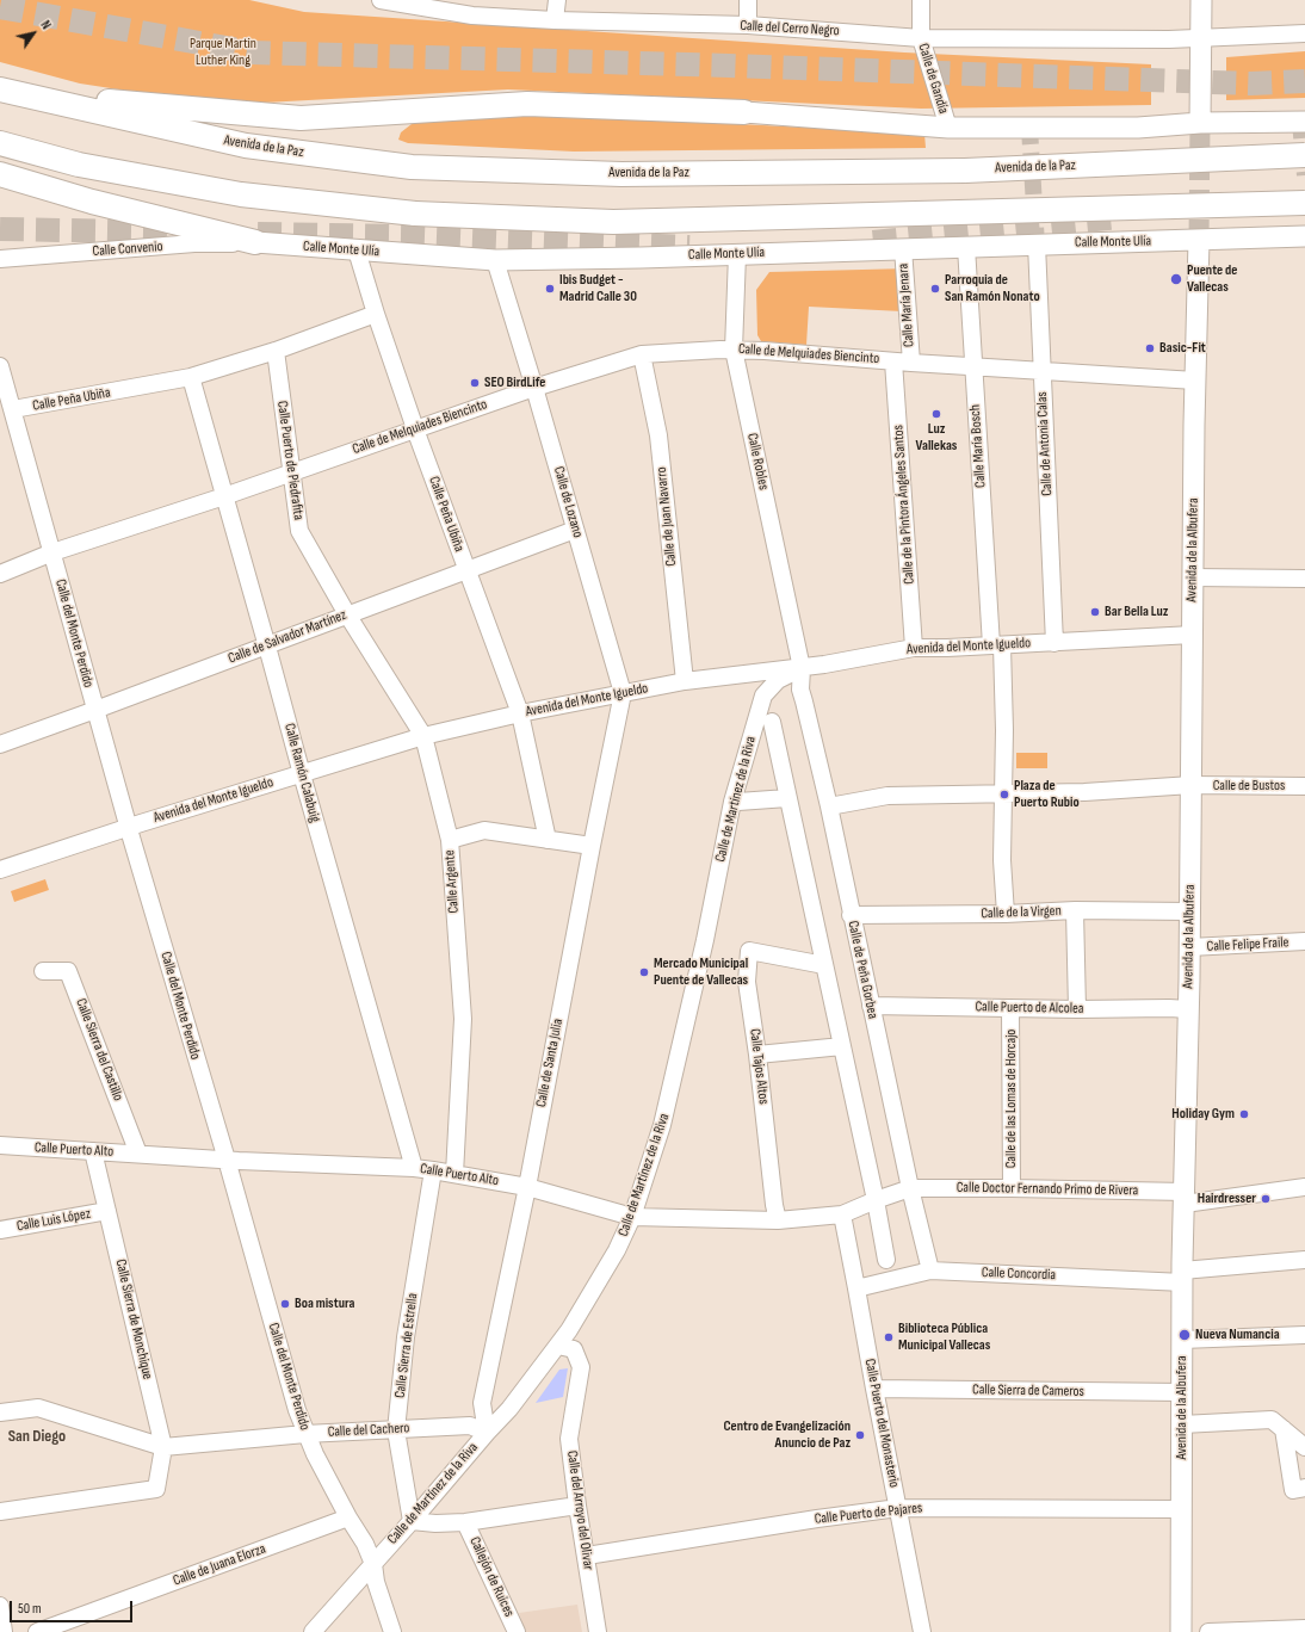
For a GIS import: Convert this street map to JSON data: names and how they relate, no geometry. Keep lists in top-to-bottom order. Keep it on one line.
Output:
{"streets":{"highway":["Avenida de la Paz"],"main road":["Calle Monte Ulía","Avenida de la Albufera"],"street":["Calle del Cerro Negro","Calle de Gandía","Calle Convenio","Calle María Jenara","Calle de Melquiades Biencinto","Calle Peña Ubiña","Calle de Antonia Calas","Calle María Bosch","Calle Puerto de Piedrafita","Calle Robles","Calle de Lozano","Calle de la Pintora Ángeles Santos","Calle de Juan Navarro","Calle del Monte Perdido","Calle de Salvador Martínez","Avenida del Monte Igueldo","Calle Ramón Calabuig","Calle de Bustos","Calle de Martínez de la Riva","Calle Argente","Calle de la Virgen","Calle Felipe Fraile","Calle de Peña Gorbea","Calle Puerto de Alcolea","Calle Sierra del Castillo","Calle de Santa Julia","Calle Tajos Altos","Calle de las Lomas de Horcajo","Calle Puerto Alto","Calle Doctor Fernando Primo de Rivera","Calle Luis López","Calle Concordia","Calle Sierra de Monchique","Calle Sierra de Estrella","Calle Sierra de Cameros","Calle Puerto del Monasterio","Calle del Cachero","Calle del Arroyo del Olivar","Calle Puerto de Pajares","Calle de Juana Elorza","Callejón de Ruices"]},"crossings":[["Calle del Cerro Negro","Calle de Gandía"],["Calle Monte Ulía","Calle Convenio"],["Calle Monte Ulía","Calle María Jenara"],["Calle Monte Ulía","Calle Peña Ubiña"],["Calle Monte Ulía","Calle de Antonia Calas"],["Calle Monte Ulía","Calle María Bosch"],["Calle Monte Ulía","Calle Robles"],["Calle Monte Ulía","Calle de Lozano"],["Calle Monte Ulía","Avenida de la Albufera"],["Calle María Jenara","Calle de Melquiades Biencinto"],["Calle de Melquiades Biencinto","Calle Peña Ubiña"],["Calle de Melquiades Biencinto","Calle de Antonia Calas"],["Calle de Melquiades Biencinto","Calle María Bosch"],["Calle de Melquiades Biencinto","Calle Puerto de Piedrafita"],["Calle de Melquiades Biencinto","Calle Robles"],["Calle de Melquiades Biencinto","Calle de Lozano"],["Calle de Melquiades Biencinto","Calle de la Pintora Ángeles Santos"],["Calle de Melquiades Biencinto","Calle de Juan Navarro"],["Calle de Melquiades Biencinto","Avenida de la Albufera"],["Calle de Melquiades Biencinto","Calle del Monte Perdido"],["Calle de Melquiades Biencinto","Calle Ramón Calabuig"],["Calle Peña Ubiña","Calle Puerto de Piedrafita"],["Calle Peña Ubiña","Calle del Monte Perdido"],["Calle Peña Ubiña","Calle de Salvador Martínez"],["Calle Peña Ubiña","Avenida del Monte Igueldo"],["Calle Peña Ubiña","Calle Ramón Calabuig"],["Calle de Antonia Calas","Avenida del Monte Igueldo"],["Calle María Bosch","Avenida del Monte Igueldo"],["Calle María Bosch","Calle de Bustos"],["Calle Puerto de Piedrafita","Calle de Salvador Martínez"],["Calle Puerto de Piedrafita","Calle Argente"],["Calle Robles","Avenida del Monte Igueldo"],["Calle Robles","Calle de Martínez de la Riva"],["Calle Robles","Calle de Peña Gorbea"],["Calle de Lozano","Calle de Salvador Martínez"],["Calle de Lozano","Avenida del Monte Igueldo"],["Calle de Lozano","Calle de Santa Julia"],["Calle de la Pintora Ángeles Santos","Avenida del Monte Igueldo"],["Calle de Juan Navarro","Avenida del Monte Igueldo"],["Avenida de la Albufera","Avenida del Monte Igueldo"],["Avenida de la Albufera","Calle de Bustos"],["Avenida de la Albufera","Calle de la Virgen"],["Avenida de la Albufera","Calle Felipe Fraile"],["Avenida de la Albufera","Calle Puerto de Alcolea"],["Avenida de la Albufera","Calle Doctor Fernando Primo de Rivera"],["Avenida de la Albufera","Calle Concordia"],["Avenida de la Albufera","Calle Sierra de Cameros"],["Avenida de la Albufera","Calle Puerto de Pajares"],["Calle del Monte Perdido","Calle de Salvador Martínez"],["Calle del Monte Perdido","Avenida del Monte Igueldo"],["Calle del Monte Perdido","Calle de Martínez de la Riva"],["Calle del Monte Perdido","Calle Puerto Alto"],["Calle del Monte Perdido","Calle del Cachero"],["Calle del Monte Perdido","Calle de Juana Elorza"],["Calle de Salvador Martínez","Calle Ramón Calabuig"],["Calle de Salvador Martínez","Calle Argente"],["Avenida del Monte Igueldo","Calle Ramón Calabuig"],["Avenida del Monte Igueldo","Calle de Martínez de la Riva"],["Avenida del Monte Igueldo","Calle Argente"],["Avenida del Monte Igueldo","Calle de Peña Gorbea"],["Avenida del Monte Igueldo","Calle de Santa Julia"],["Calle Ramón Calabuig","Calle Puerto Alto"],["Calle de Martínez de la Riva","Calle de Peña Gorbea"],["Calle de Martínez de la Riva","Calle de Santa Julia"],["Calle de Martínez de la Riva","Calle Puerto Alto"],["Calle de Martínez de la Riva","Calle Sierra de Estrella"],["Calle de Martínez de la Riva","Calle del Cachero"],["Calle de Martínez de la Riva","Calle del Arroyo del Olivar"],["Calle de Martínez de la Riva","Callejón de Ruices"],["Calle Argente","Calle Puerto Alto"],["Calle de la Virgen","Calle de Peña Gorbea"],["Calle de Peña Gorbea","Calle Puerto de Alcolea"],["Calle de Peña Gorbea","Calle Puerto Alto"],["Calle de Peña Gorbea","Calle Doctor Fernando Primo de Rivera"],["Calle de Peña Gorbea","Calle Concordia"],["Calle Puerto de Alcolea","Calle de las Lomas de Horcajo"],["Calle Sierra del Castillo","Calle Puerto Alto"],["Calle de Santa Julia","Calle Puerto Alto"],["Calle de Santa Julia","Calle del Cachero"],["Calle Tajos Altos","Calle Puerto Alto"],["Calle de las Lomas de Horcajo","Calle Doctor Fernando Primo de Rivera"],["Calle Puerto Alto","Calle Doctor Fernando Primo de Rivera"],["Calle Puerto Alto","Calle Sierra de Monchique"],["Calle Puerto Alto","Calle Sierra de Estrella"],["Calle Puerto Alto","Calle Puerto del Monasterio"],["Calle Luis López","Calle Sierra de Monchique"],["Calle Concordia","Calle Puerto del Monasterio"],["Calle Sierra de Monchique","Calle del Cachero"],["Calle Sierra de Estrella","Calle del Cachero"],["Calle Sierra de Estrella","Callejón de Ruices"],["Calle Sierra de Cameros","Calle Puerto del Monasterio"],["Calle Puerto del Monasterio","Calle Puerto de Pajares"],["Calle del Arroyo del Olivar","Calle Puerto de Pajares"],["Calle del Arroyo del Olivar","Callejón de Ruices"]],"districts":["San Diego"],"parks":["Parque Martin Luther King"],"places":["Puente de Vallecas","Ibis Budget - Madrid Calle 30","Parroquia de San Ramón Nonato","Basic-Fit","SEO BirdLife","Luz Vallekas","Bar Bella Luz","Plaza de Puerto Rubio","Mercado Municipal Puente de Vallecas","Holiday Gym","Hairdresser","Boa mistura","Nueva Numancia","Biblioteca Pública Municipal Vallecas","Centro de Evangelización Anuncio de Paz"],"scale_bar":"50 m","north":"top right"}
